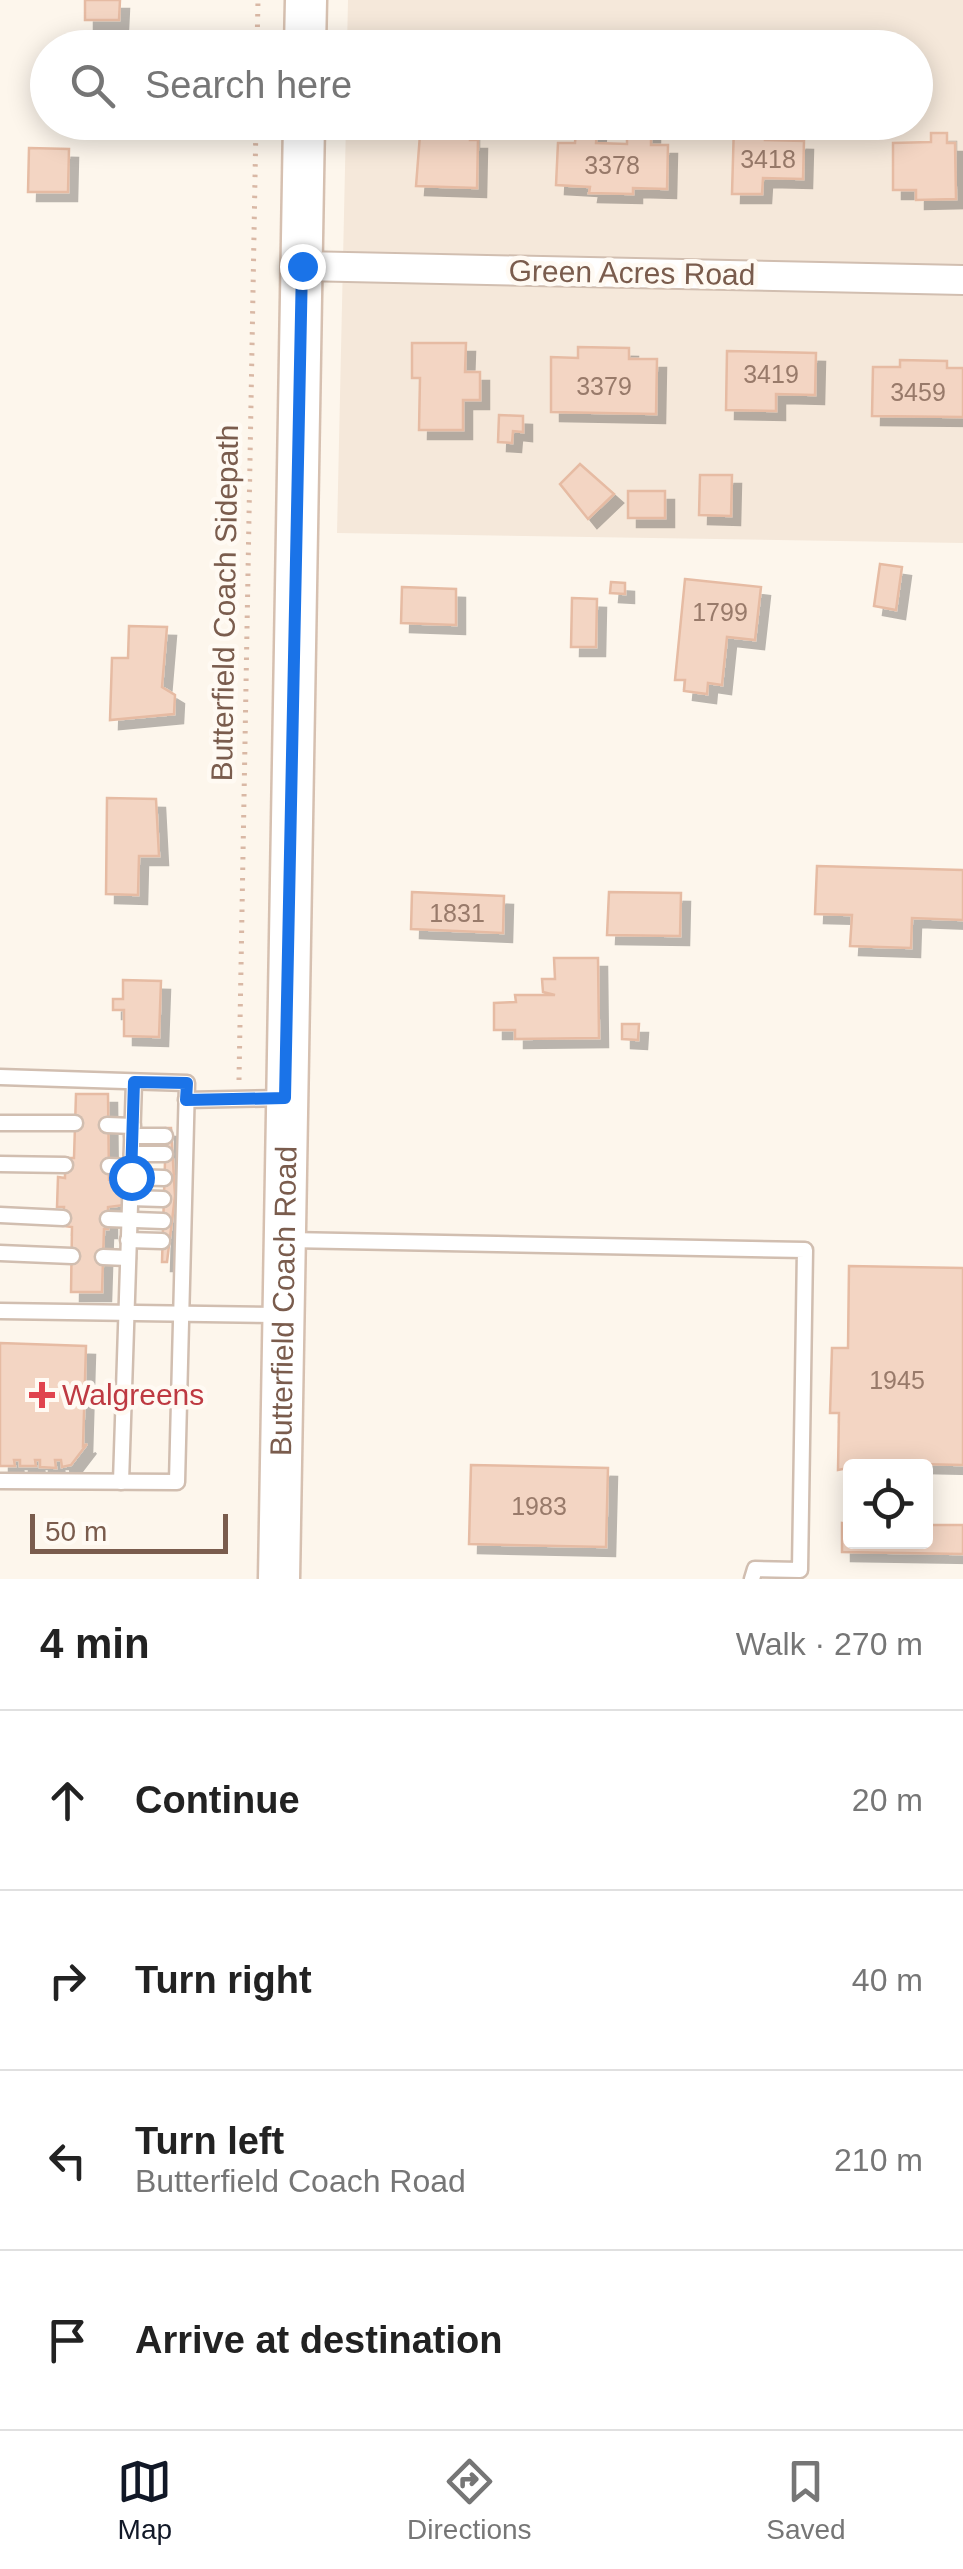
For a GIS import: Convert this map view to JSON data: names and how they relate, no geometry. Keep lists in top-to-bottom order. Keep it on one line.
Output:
{"streets":{"main road":["Butterfield Coach Road"],"street":["Green Acres Road"],"path":["Butterfield Coach Sidepath"]},"crossings":[["Green Acres Road","Butterfield Coach Road"]],"places":{"health":["Walgreens"]},"house_numbers":["3418","3378","3419","3379","3459","1799","1831","1945","1983"],"scale_bar":"50 m","page":{"search":"Search here","scale":"50 m","heading":["4 min","Walk · 270 m"],"list":[["Continue","20 m"],["Turn right","40 m"],["Turn left","Butterfield Coach Road","210 m"],"Arrive at destination"],"nav":["Map","Directions","Saved"]}}
